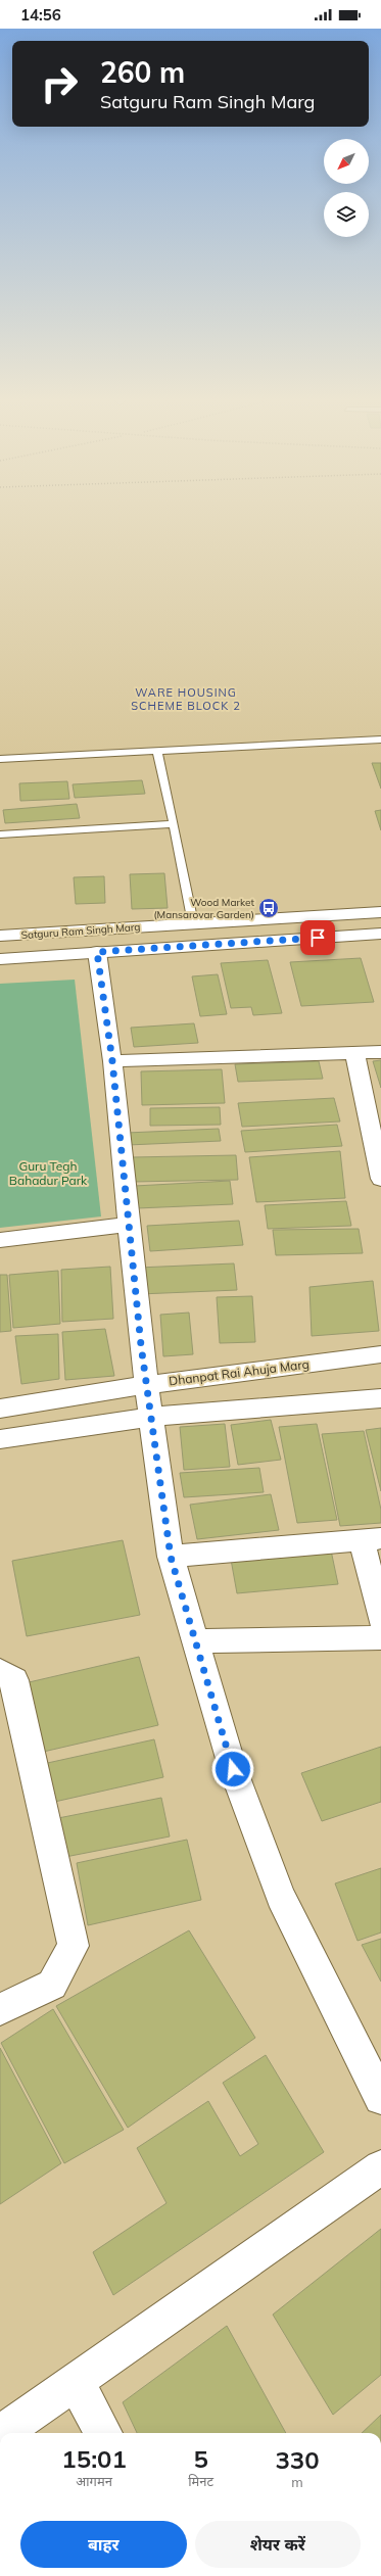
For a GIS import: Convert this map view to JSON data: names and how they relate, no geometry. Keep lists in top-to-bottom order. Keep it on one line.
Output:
{"streets":{"street":["Satguru Ram Singh Marg","Dhanpat Rai Ahuja Marg"]},"districts":["WARE HOUSING SCHEME BLOCK 2"],"parks":["Guru Tegh Bahadur Park"],"places":{"bus stop":["Wood Market (Mansarovar Garden)"]},"north":"bottom left","page":{"status":"14:56","turn":["260 m","Satguru Ram Singh Marg"],"eta":["15:01","आगमन","5","मिनट","330","m"],"buttons":["बाहर","शेयर करें"]}}
